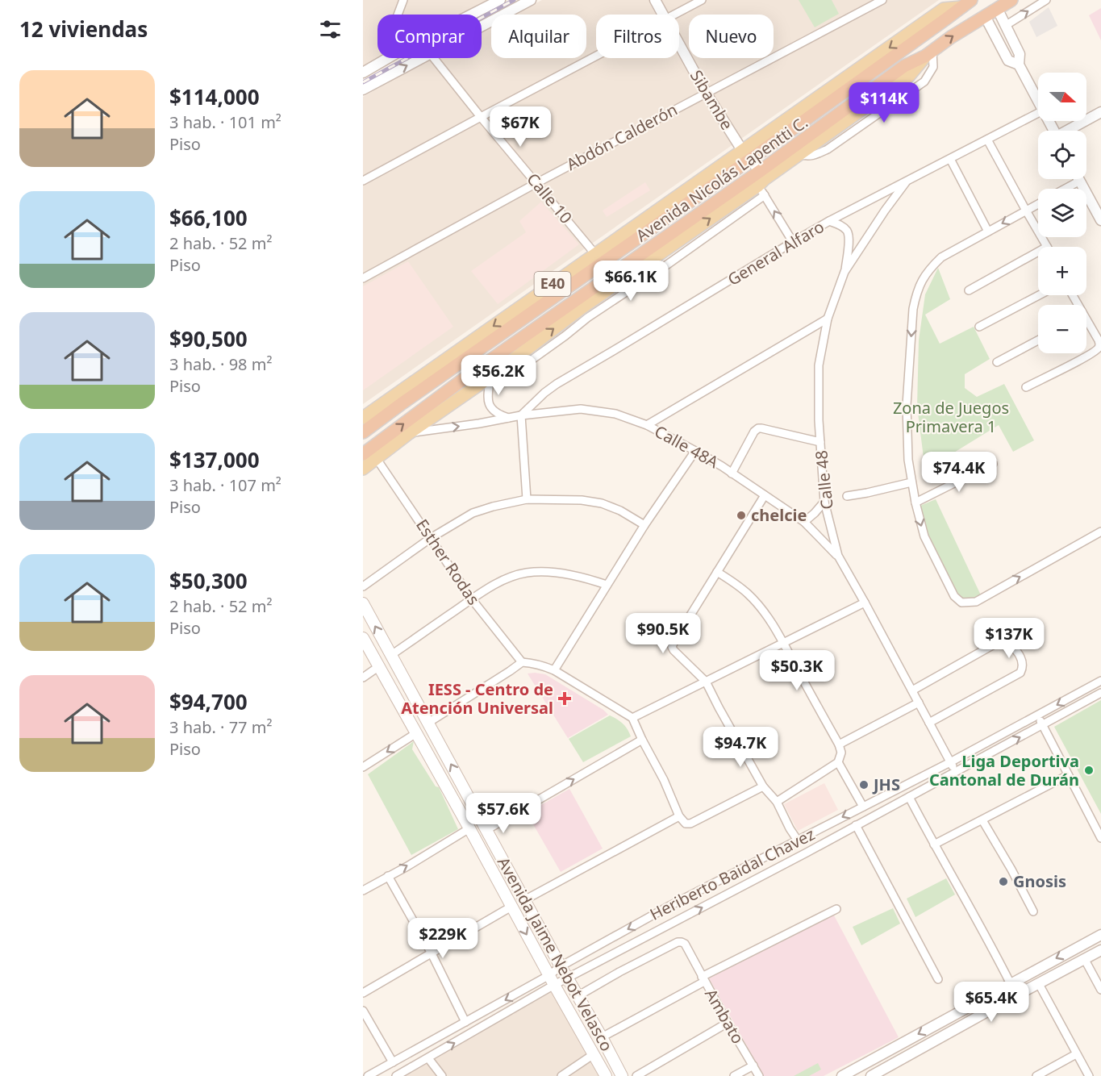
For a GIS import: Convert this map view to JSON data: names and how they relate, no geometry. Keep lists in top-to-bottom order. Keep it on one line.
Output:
{"streets":{"highway":["Avenida Nicolás Lapentti C.","E40"],"main road":["Avenida Jaime Nebot Velasco"],"street":["Sibambe","Abdón Calderón","Calle 10","General Alfaro","Calle 48A","Calle 48","Esther Rodas","Heriberto Baidal Chavez","Ambato"]},"crossings":[["Sibambe","Abdón Calderón"],["Sibambe","Avenida Nicolás Lapentti C."],["Abdón Calderón","Calle 10"],["Avenida Nicolás Lapentti C.","Calle 10"],["Avenida Nicolás Lapentti C.","Calle 48A"],["Avenida Nicolás Lapentti C.","Esther Rodas"],["General Alfaro","Calle 48A"],["General Alfaro","Calle 48"],["Calle 48A","Calle 48"],["Calle 48","Heriberto Baidal Chavez"],["Heriberto Baidal Chavez","Avenida Jaime Nebot Velasco"],["Avenida Jaime Nebot Velasco","Ambato"]],"parks":["Zona de Juegos Primavera 1"],"places":{"other":["chelcie","Liga Deportiva Cantonal de Durán","JHS","Gnosis"],"health":["IESS - Centro de Atención Universal"]},"north":"right","page":{"heading":"12 viviendas","chip":["Comprar","Alquilar","Filtros","Nuevo"],"list":[{"name":"$114,000","note":"3 hab. · 101 m² · Piso"},{"name":"$66,100","note":"2 hab. · 52 m² · Piso"},{"name":"$90,500","note":"3 hab. · 98 m² · Piso"},{"name":"$137,000","note":"3 hab. · 107 m² · Piso"},{"name":"$50,300","note":"2 hab. · 52 m² · Piso"},{"name":"$94,700","note":"3 hab. · 77 m² · Piso"}],"map_buttons":["+","−"],"price":["$114K","$67K","$66.1K","$56.2K","$74.4K","$90.5K","$137K","$50.3K","$94.7K","$57.6K","$229K","$65.4K"]}}
